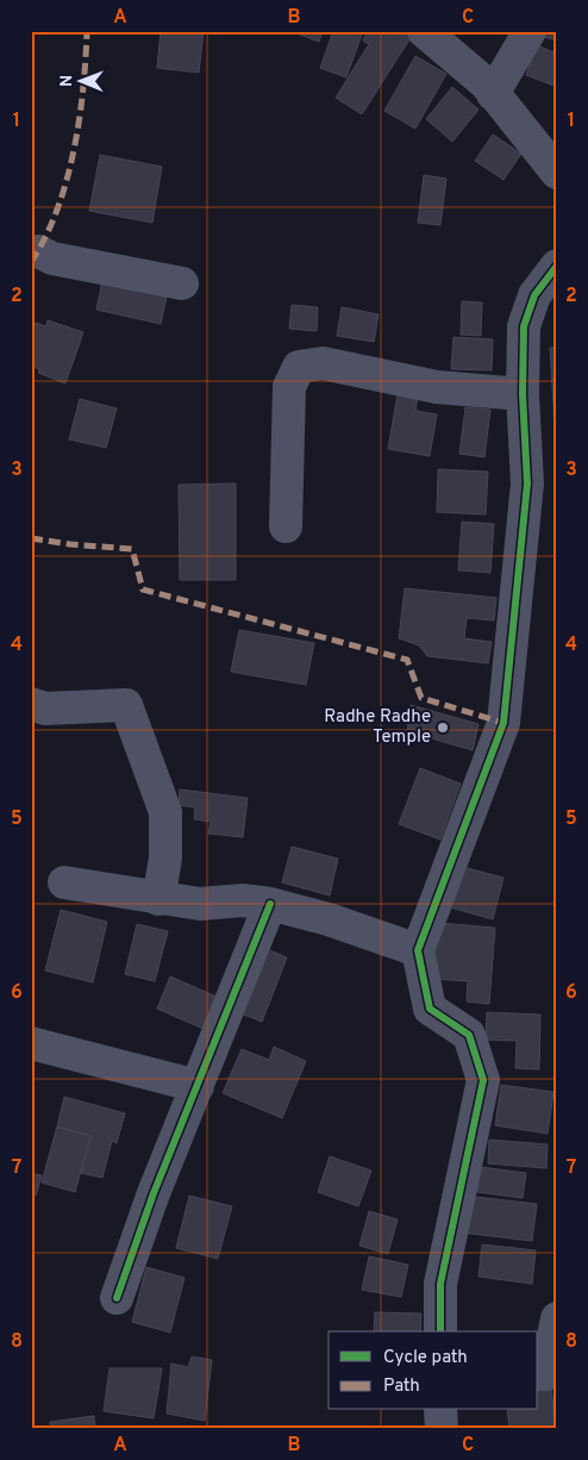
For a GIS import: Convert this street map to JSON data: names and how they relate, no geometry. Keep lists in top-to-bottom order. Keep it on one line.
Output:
{"places":["Radhe Radhe Temple"],"legend":["Cycle path","Path"],"north":"left","grid":{"columns":["A","B","C"],"rows":["1","2","3","4","5","6","7","8"]}}
